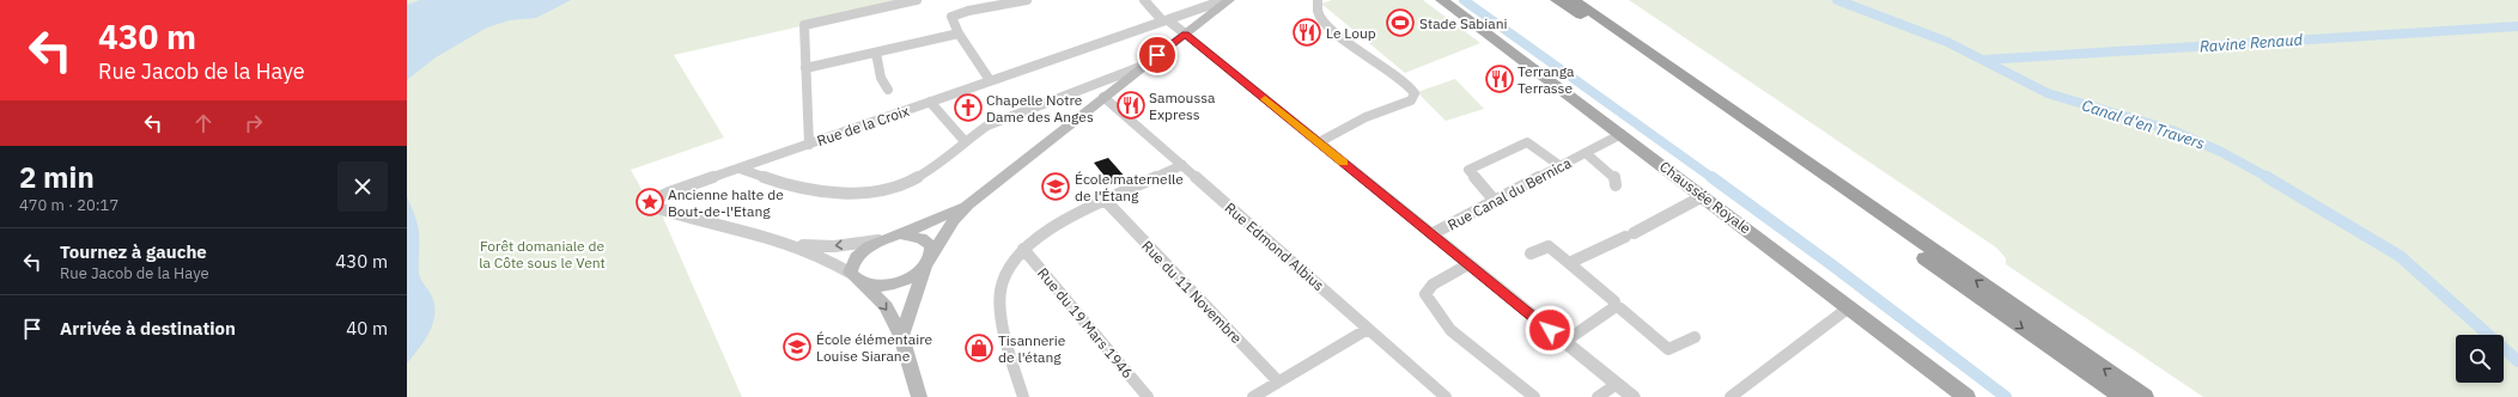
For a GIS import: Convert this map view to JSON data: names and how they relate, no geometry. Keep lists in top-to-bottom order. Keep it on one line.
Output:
{"streets":{"main road":["Chaussée Royale"],"street":["Rue de la Croix","Rue Canal du Bernica","Rue Edmond Albius","Rue du 11 Novembre","Rue du 19 Mars 1946"]},"crossings":[["Rue Canal du Bernica","Chaussée Royale"]],"water":["Ravine Renaud","Canal d'en Travers"],"parks":["Forêt domaniale de la Côte sous le Vent"],"places":{"sports":["Stade Sabiani"],"restaurant":["Le Loup","Terranga Terrasse","Samoussa Express"],"church":["Chapelle Notre Dame des Anges"],"school or university":["École maternelle de l'Étang","École élémentaire Louise Siarane"],"place":["Ancienne halte de Bout-de-l'Etang"],"shop":["Tisannerie de l'étang"]},"page":{"turn":["430 m","Rue Jacob de la Haye"],"heading":["2 min","470 m · 20:17"],"list":[{"name":"Tournez à gauche","note":"Rue Jacob de la Haye","value":"430 m"},{"name":"Arrivée à destination","value":"40 m"}]}}
